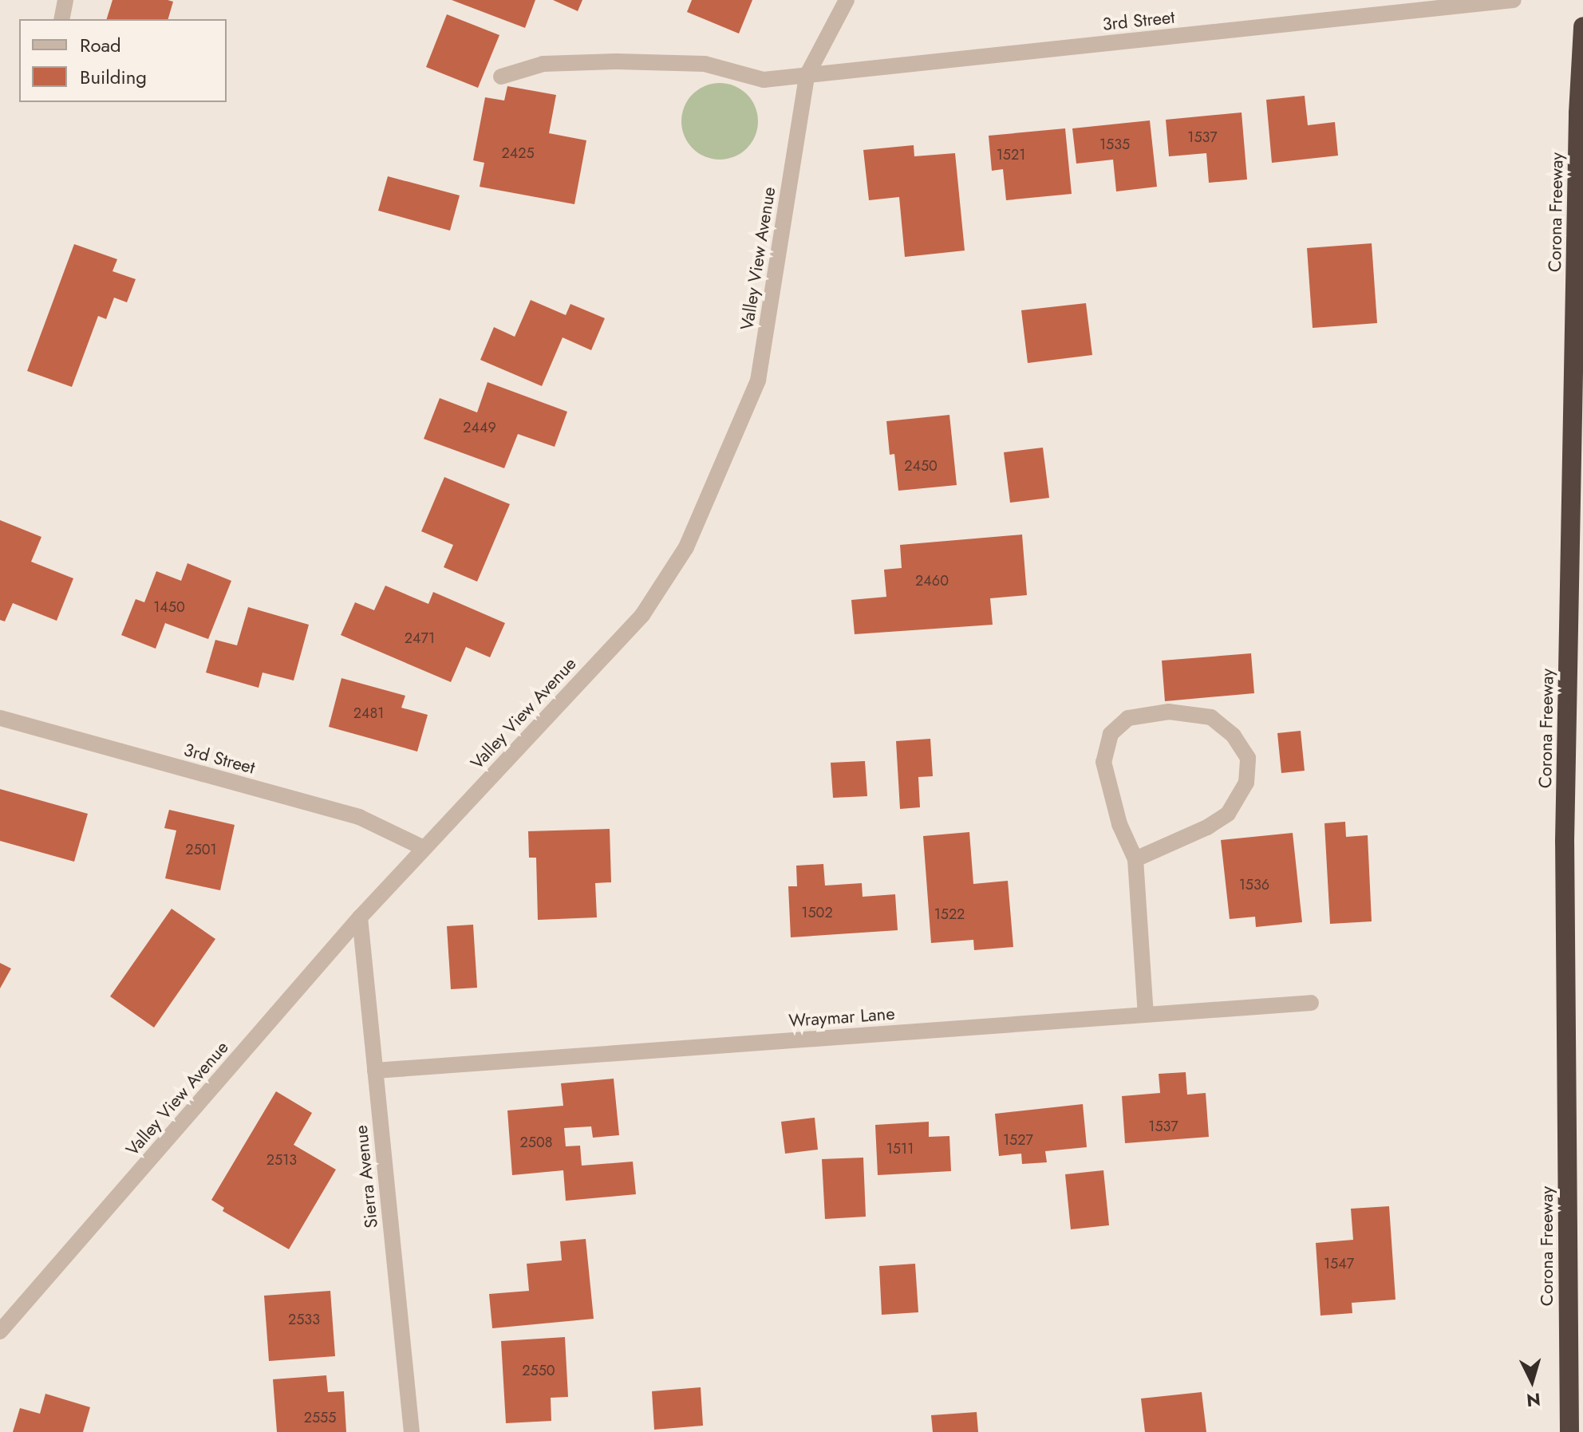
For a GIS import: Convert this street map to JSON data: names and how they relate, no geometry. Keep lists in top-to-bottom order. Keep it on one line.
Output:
{"streets":{"highway":["Corona Freeway"],"street":["3rd Street","Valley View Avenue","Wraymar Lane","Sierra Avenue"]},"crossings":[["3rd Street","Valley View Avenue"],["Valley View Avenue","Sierra Avenue"],["Wraymar Lane","Sierra Avenue"]],"house_numbers":["1537","1535","2425","1521","2449","2450","2460","1450","2471","2481","2501","1536","1502","1522","1537","1527","2508","1511","2513","1547","2533","2550","2555"],"legend":["Road","Building"],"north":"bottom"}
